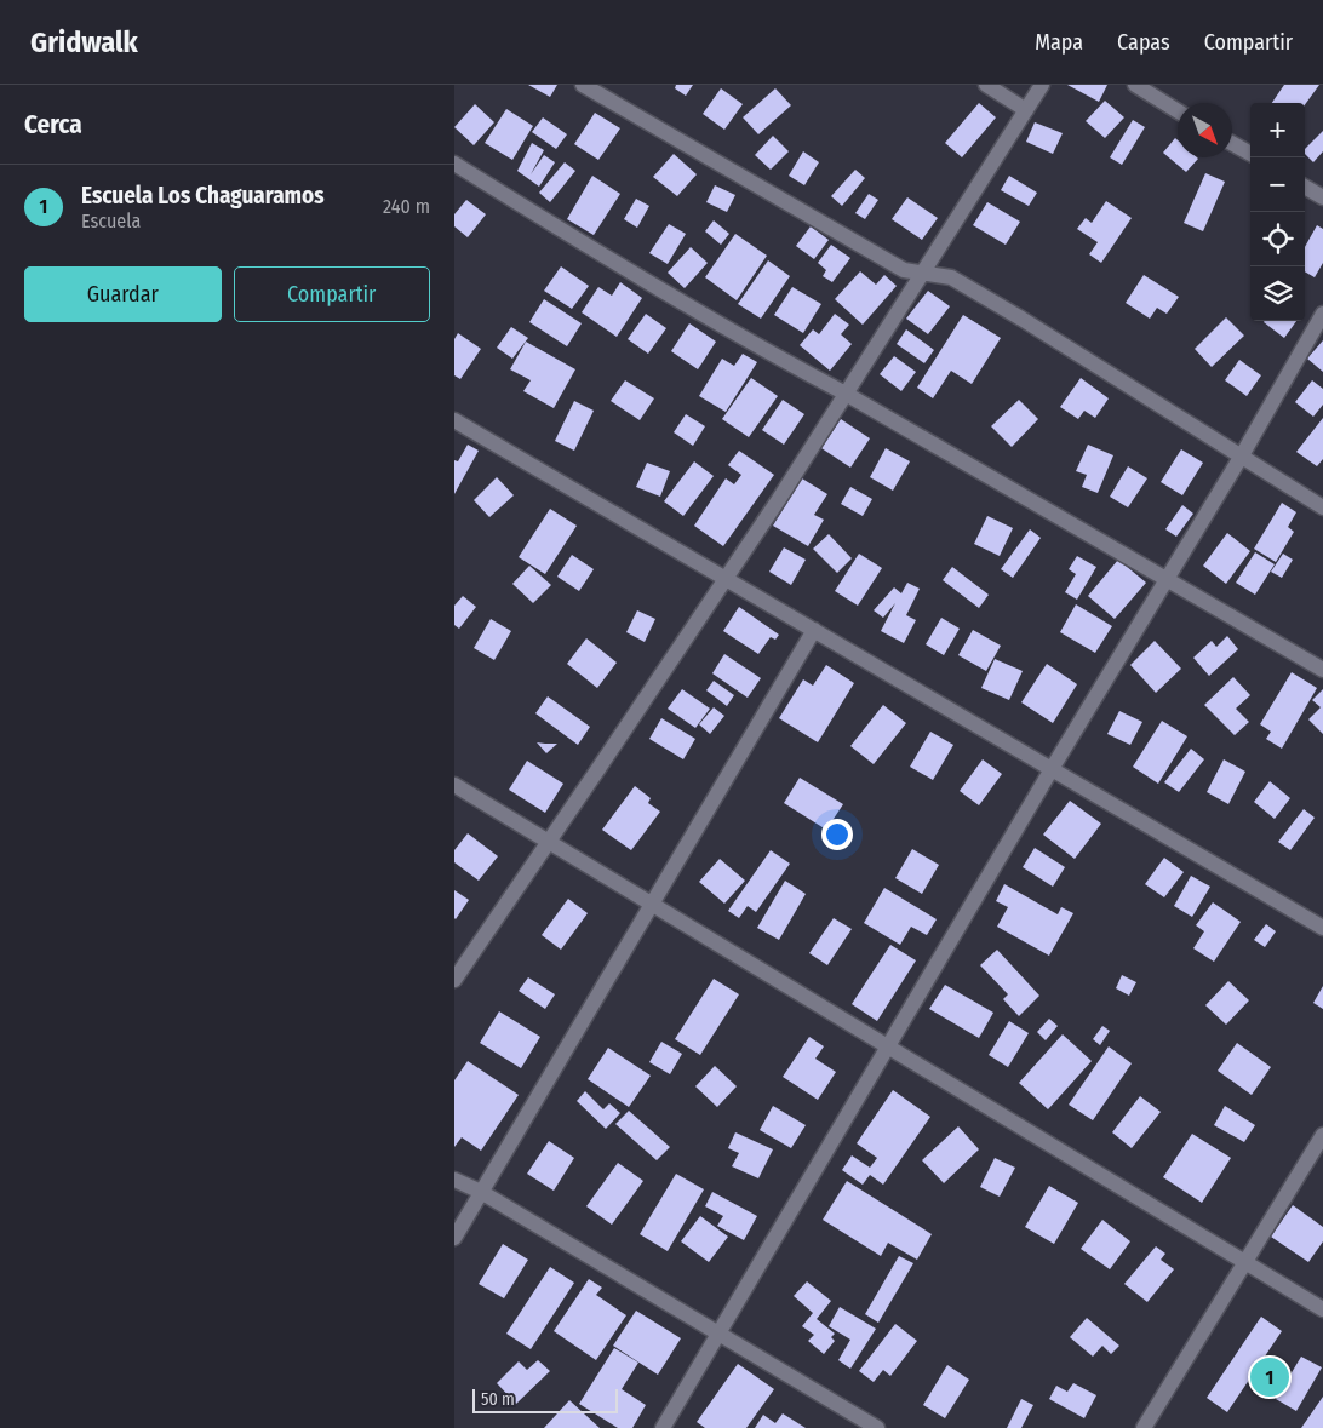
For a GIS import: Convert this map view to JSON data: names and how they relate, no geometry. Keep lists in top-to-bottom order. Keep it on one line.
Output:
{"scale_bar":"50 m","north":"bottom right","page":{"header":"Gridwalk","nav":["Mapa","Capas","Compartir"],"heading":"Cerca","map_buttons":["+","−"],"list":[{"mark":"1","name":"Escuela Los Chaguaramos","note":"Escuela","value":"240 m"}],"buttons":["Guardar","Compartir"],"pins":"1","scale":"50 m"}}
